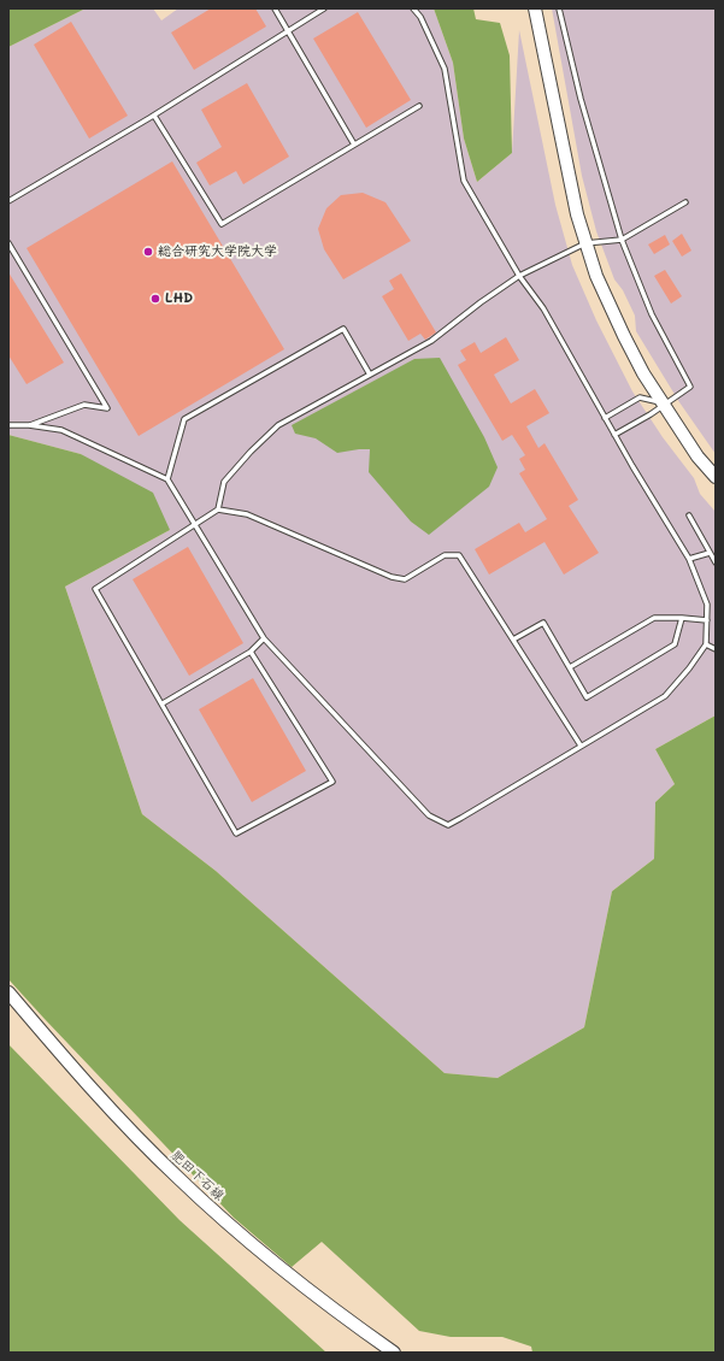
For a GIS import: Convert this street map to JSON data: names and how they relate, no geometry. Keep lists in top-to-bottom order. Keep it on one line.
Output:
{"streets":{"main road":["肥田下石線"]},"places":["総合研究大学院大学","LHD"]}
